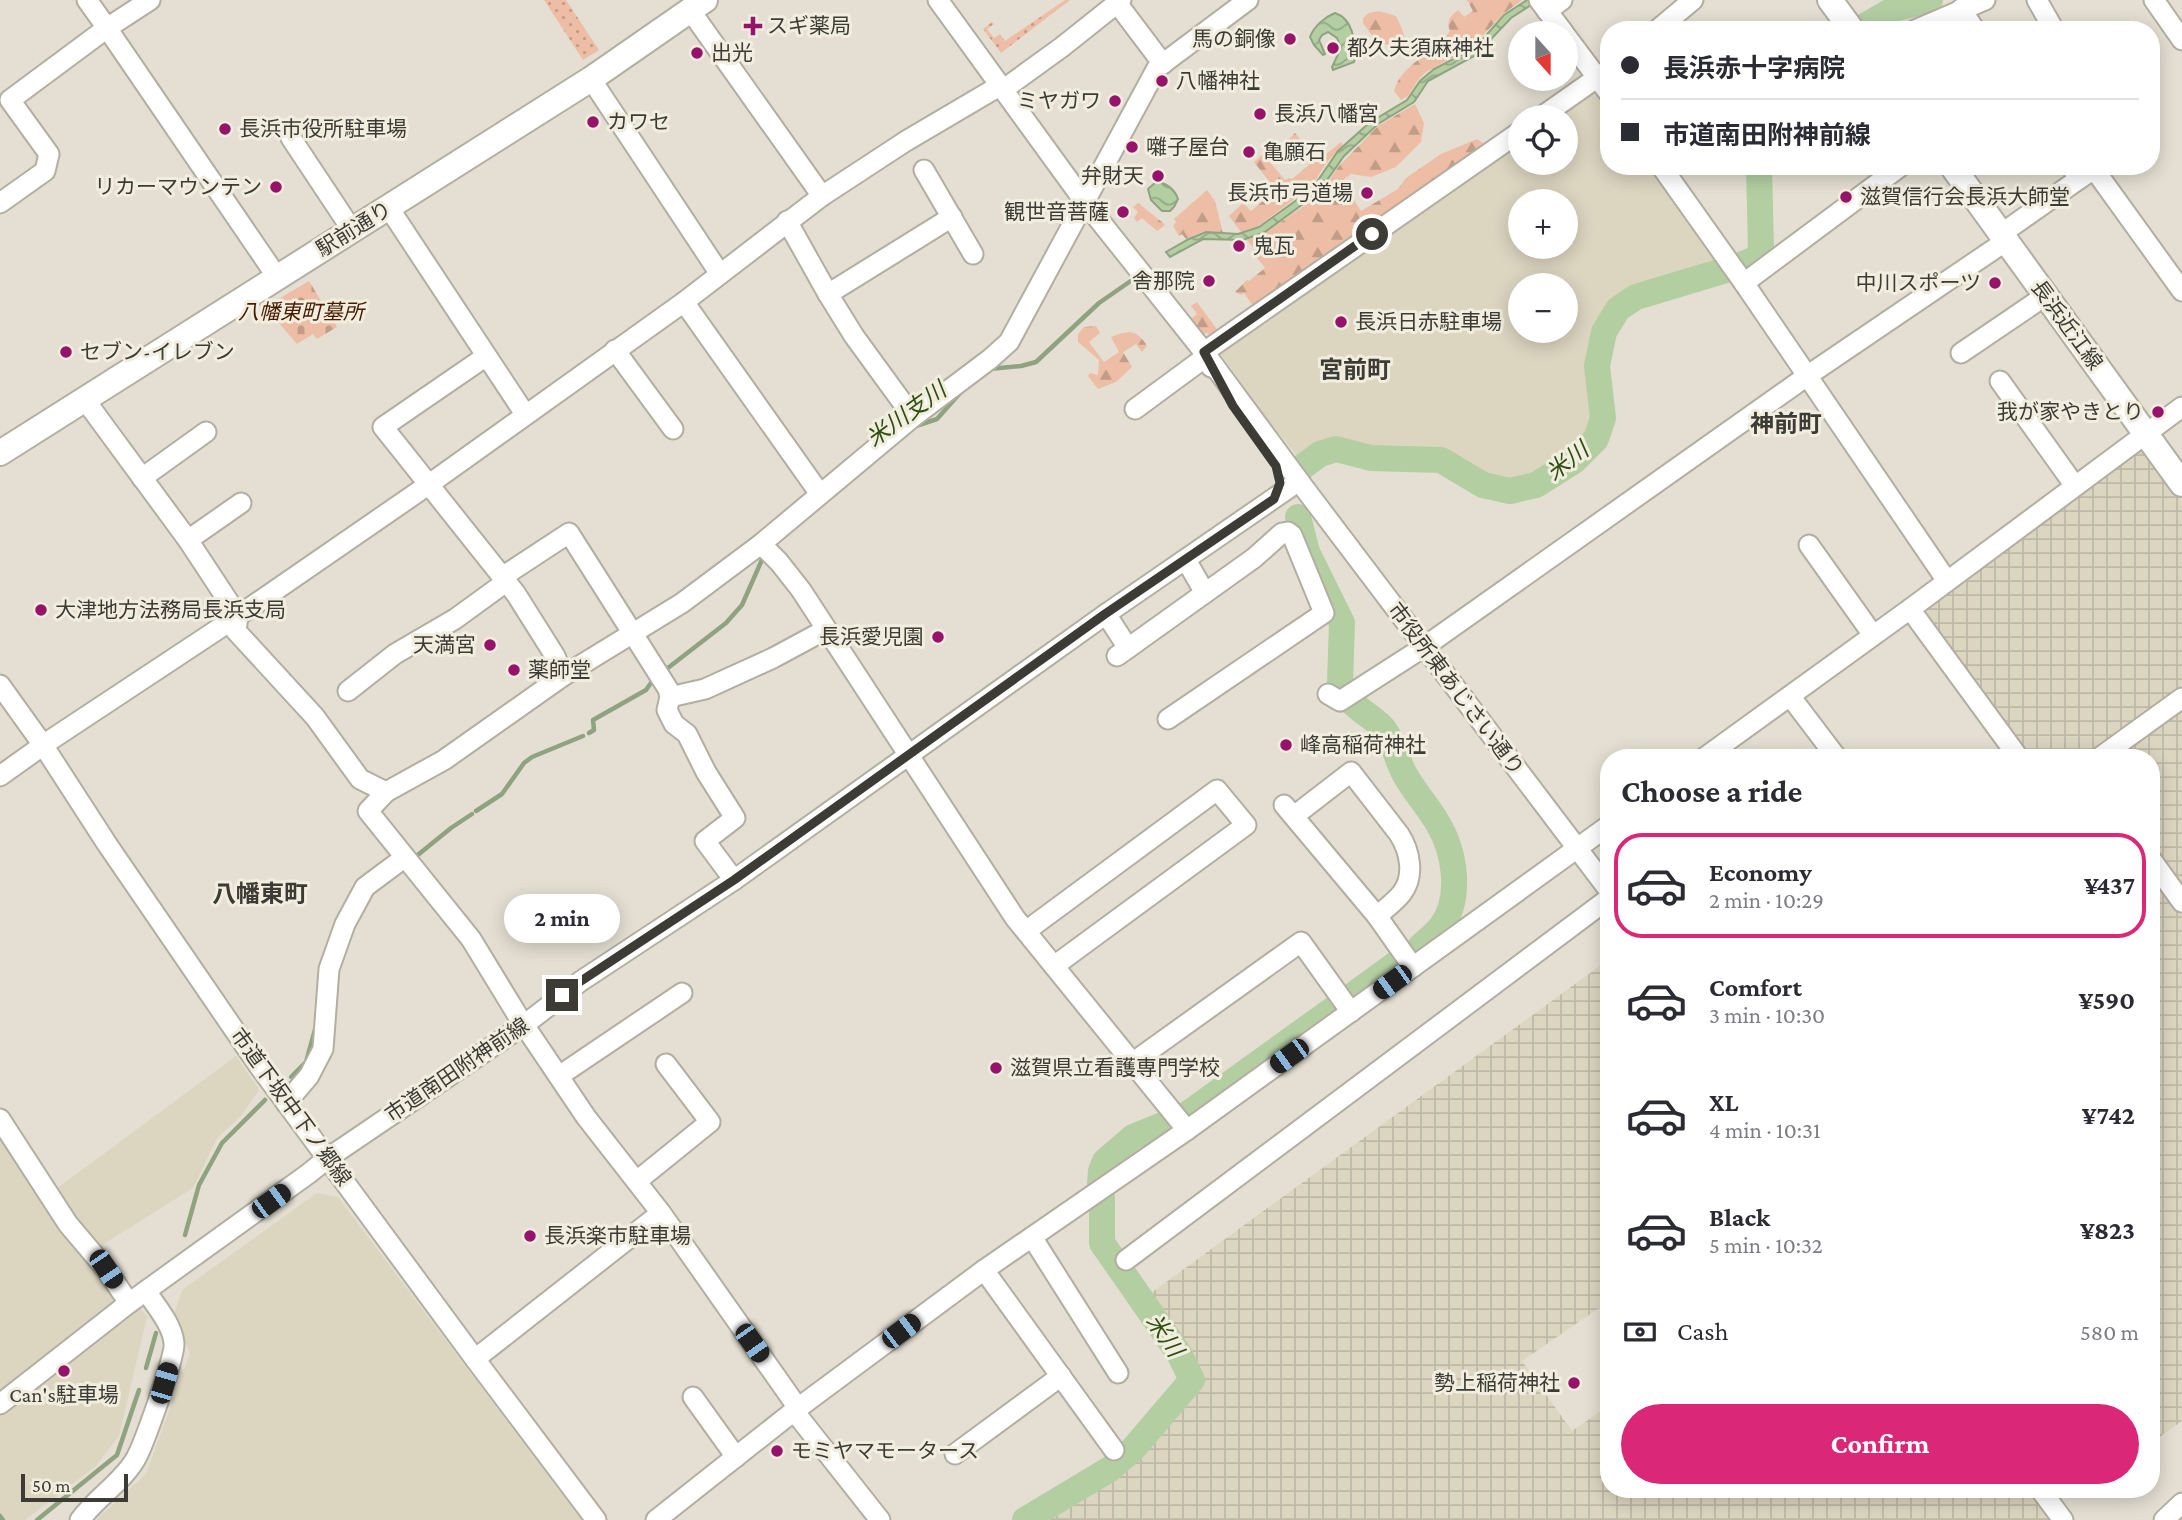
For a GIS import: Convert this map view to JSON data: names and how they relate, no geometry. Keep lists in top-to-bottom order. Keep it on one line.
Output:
{"streets":{"main road":["駅前通り","長浜近江線"],"street":["市役所東あじさい通り","市道南田附神前線","市道下坂中下ノ郷線"]},"crossings":[["市役所東あじさい通り","市道南田附神前線"],["市道南田附神前線","市道下坂中下ノ郷線"]],"districts":["宮前町","神前町","八幡東町"],"water":["米川支川","米川"],"parks":["八幡東町墓所"],"places":{"health":["スギ薬局"],"other":["馬の銅像","都久夫須麻神社","出光","八幡神社","ミヤガワ","長浜八幡宮","カワセ","長浜市役所駐車場","囃子屋台","亀願石","弁財天","リカーマウンテン","長浜市弓道場","滋賀信行会長浜大師堂","観世音菩薩","鬼瓦","舎那院","中川スポーツ","長浜日赤駐車場","セブン-イレブン","我が家やきとり","大津地方法務局長浜支局","長浜愛児園","天満宮","薬師堂","峰高稲荷神社","滋賀県立看護専門学校","長浜楽市駐車場","Can's駐車場","勢上稲荷神社","モミヤマモータース"]},"scale_bar":"50 m","north":"bottom","page":{"map_buttons":["+","−"],"banner":["長浜赤十字病院","市道南田附神前線"],"heading":"Choose a ride","list":[{"name":"Economy","note":"2 min · 10:29","value":"¥437"},{"name":"Comfort","note":"3 min · 10:30","value":"¥590"},{"name":"XL","note":"4 min · 10:31","value":"¥742"},{"name":"Black","note":"5 min · 10:32","value":"¥823"}],"bubble":"2 min","pay":["Cash","580 m"],"buttons":"Confirm","scale":"50 m"}}
